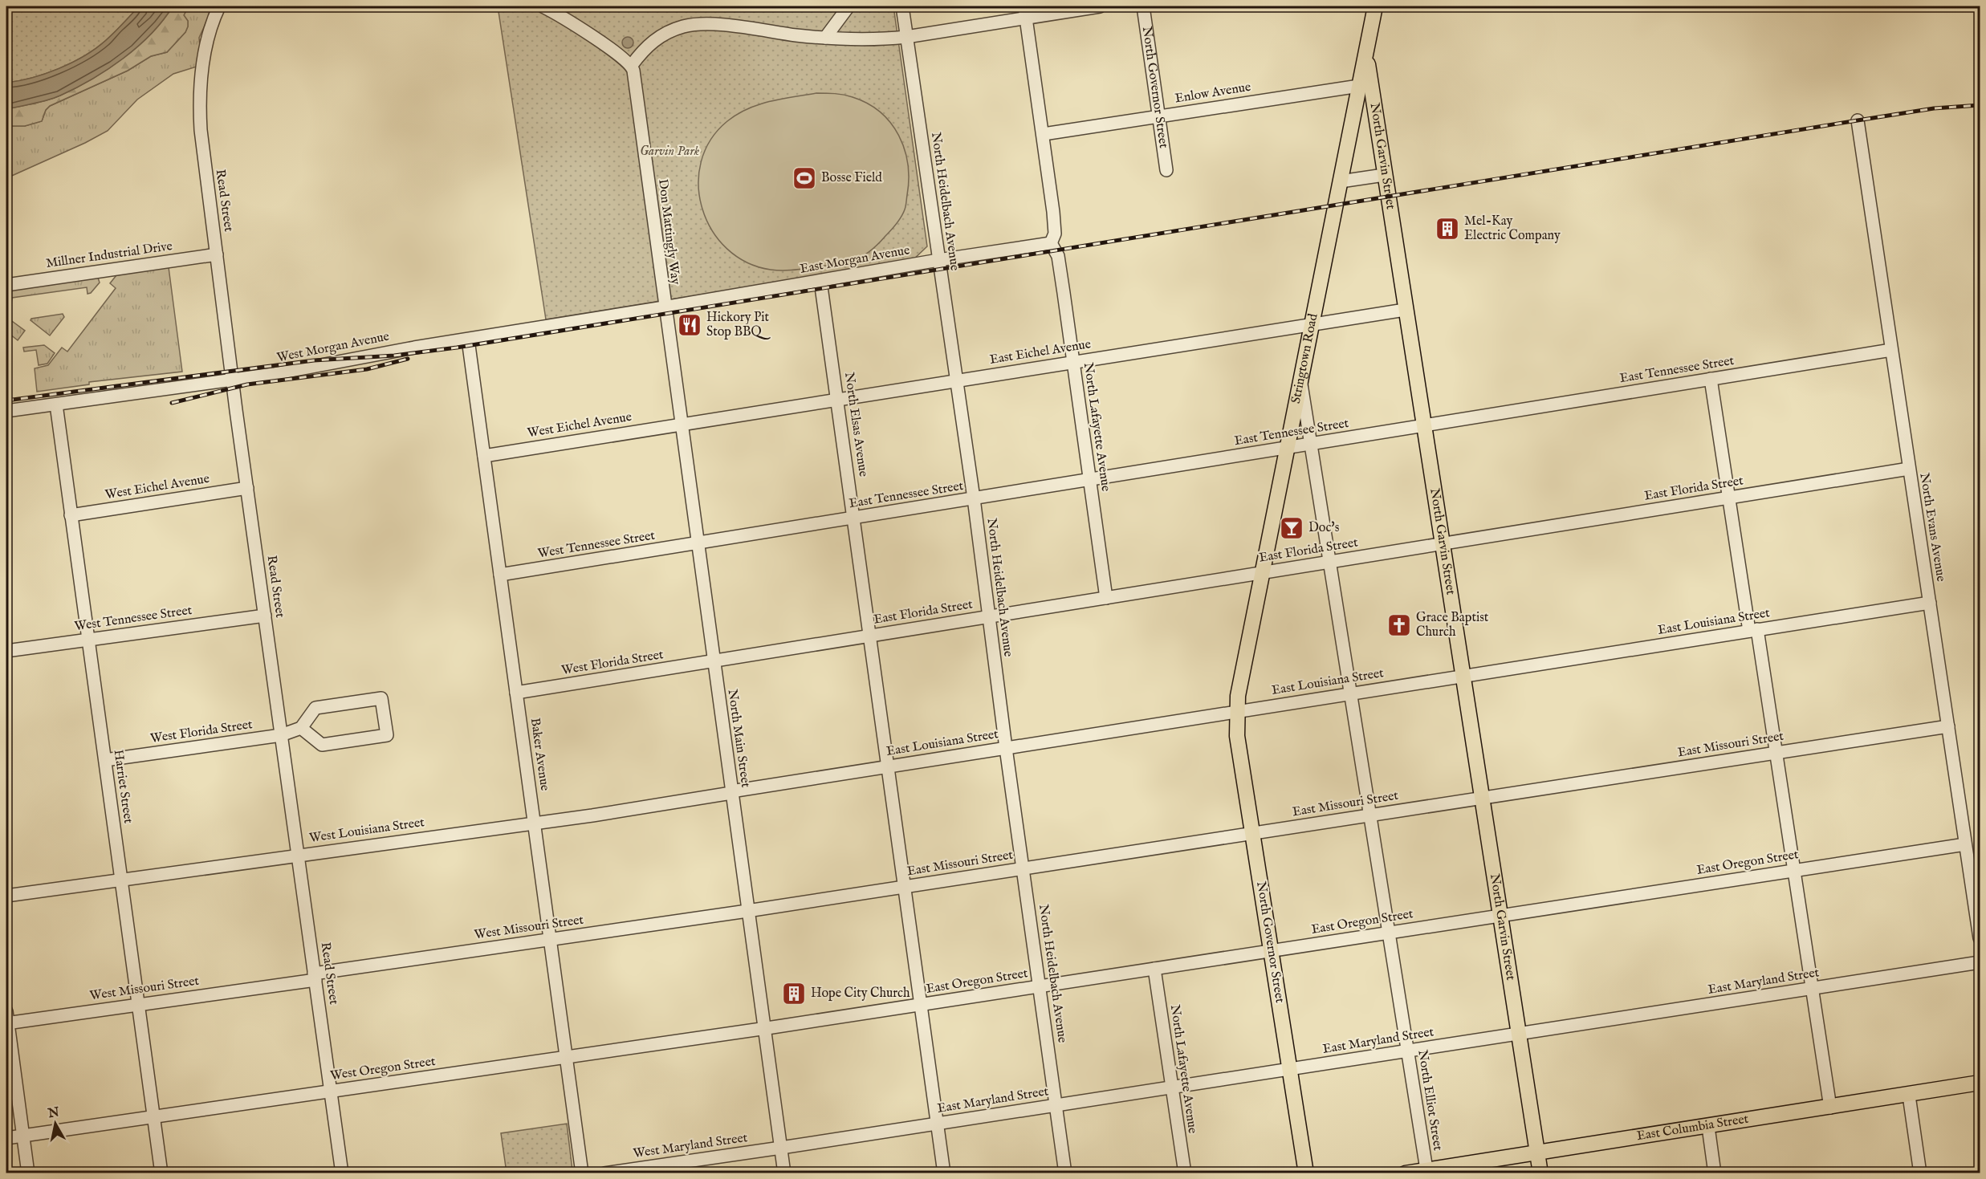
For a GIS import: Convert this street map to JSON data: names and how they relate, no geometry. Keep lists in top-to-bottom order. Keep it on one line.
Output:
{"streets":{"main road":["North Governor Street","North Garvin Street","Stringtown Road","East Columbia Street"],"street":["Enlow Avenue","Read Street","North Heidelbach Avenue","Don Mattingly Way","Millner Industrial Drive","East Morgan Avenue","West Morgan Avenue","East Eichel Avenue","East Tennessee Street","North Elsas Avenue","West Eichel Avenue","North Lafayette Avenue","East Florida Street","North Evans Avenue","West Tennessee Street","East Louisiana Street","West Florida Street","North Main Street","East Missouri Street","Baker Avenue","Harriet Street","West Louisiana Street","East Oregon Street","West Missouri Street","East Maryland Street","West Oregon Street","North Elliot Street","West Maryland Street"]},"crossings":[["North Governor Street","Enlow Avenue"],["North Governor Street","Stringtown Road"],["North Governor Street","East Louisiana Street"],["North Governor Street","East Missouri Street"],["North Governor Street","East Oregon Street"],["North Governor Street","East Maryland Street"],["Enlow Avenue","Stringtown Road"],["Enlow Avenue","North Lafayette Avenue"],["North Garvin Street","East Eichel Avenue"],["North Garvin Street","Stringtown Road"],["North Garvin Street","East Tennessee Street"],["North Garvin Street","East Florida Street"],["North Garvin Street","East Louisiana Street"],["North Garvin Street","East Missouri Street"],["North Garvin Street","East Oregon Street"],["North Garvin Street","East Maryland Street"],["North Garvin Street","East Columbia Street"],["Read Street","Millner Industrial Drive"],["Read Street","West Morgan Avenue"],["Read Street","West Eichel Avenue"],["Read Street","West Tennessee Street"],["Read Street","West Florida Street"],["Read Street","West Louisiana Street"],["Read Street","West Missouri Street"],["Read Street","West Oregon Street"],["North Heidelbach Avenue","East Morgan Avenue"],["North Heidelbach Avenue","East Eichel Avenue"],["North Heidelbach Avenue","East Tennessee Street"],["North Heidelbach Avenue","East Florida Street"],["North Heidelbach Avenue","East Louisiana Street"],["North Heidelbach Avenue","East Missouri Street"],["North Heidelbach Avenue","East Oregon Street"],["North Heidelbach Avenue","East Maryland Street"],["Don Mattingly Way","East Morgan Avenue"],["Don Mattingly Way","West Morgan Avenue"],["Don Mattingly Way","North Main Street"],["East Morgan Avenue","West Morgan Avenue"],["East Morgan Avenue","North Elsas Avenue"],["East Morgan Avenue","North Lafayette Avenue"],["East Morgan Avenue","North Main Street"],["West Morgan Avenue","North Main Street"],["West Morgan Avenue","Baker Avenue"],["West Morgan Avenue","Harriet Street"],["East Eichel Avenue","Stringtown Road"],["East Eichel Avenue","North Elsas Avenue"],["East Eichel Avenue","West Eichel Avenue"],["East Eichel Avenue","North Lafayette Avenue"],["East Eichel Avenue","North Main Street"],["Stringtown Road","East Tennessee Street"],["Stringtown Road","East Florida Street"],["Stringtown Road","East Louisiana Street"],["Stringtown Road","North Elliot Street"],["East Tennessee Street","North Elsas Avenue"],["East Tennessee Street","North Lafayette Avenue"],["East Tennessee Street","North Evans Avenue"],["East Tennessee Street","West Tennessee Street"],["East Tennessee Street","North Main Street"],["East Tennessee Street","North Elliot Street"],["North Elsas Avenue","East Florida Street"],["North Elsas Avenue","East Louisiana Street"],["North Elsas Avenue","East Missouri Street"],["North Elsas Avenue","East Oregon Street"],["North Elsas Avenue","East Maryland Street"],["West Eichel Avenue","North Main Street"],["West Eichel Avenue","Baker Avenue"],["West Eichel Avenue","Harriet Street"],["North Lafayette Avenue","East Florida Street"],["North Lafayette Avenue","East Oregon Street"],["North Lafayette Avenue","East Maryland Street"],["East Florida Street","North Evans Avenue"],["East Florida Street","West Florida Street"],["East Florida Street","North Main Street"],["East Florida Street","North Elliot Street"],["North Evans Avenue","East Louisiana Street"],["North Evans Avenue","East Missouri Street"],["North Evans Avenue","East Oregon Street"],["West Tennessee Street","North Main Street"],["West Tennessee Street","Baker Avenue"],["West Tennessee Street","Harriet Street"],["East Louisiana Street","North Main Street"],["East Louisiana Street","West Louisiana Street"],["East Louisiana Street","North Elliot Street"],["West Florida Street","North Main Street"],["West Florida Street","Baker Avenue"],["West Florida Street","Harriet Street"],["North Main Street","East Missouri Street"],["North Main Street","West Louisiana Street"],["North Main Street","East Oregon Street"],["North Main Street","West Missouri Street"],["North Main Street","East Maryland Street"],["North Main Street","West Oregon Street"],["North Main Street","West Maryland Street"],["East Missouri Street","West Missouri Street"],["East Missouri Street","North Elliot Street"],["Baker Avenue","West Louisiana Street"],["Baker Avenue","West Missouri Street"],["Baker Avenue","West Oregon Street"],["Harriet Street","West Louisiana Street"],["Harriet Street","West Missouri Street"],["Harriet Street","West Oregon Street"],["East Oregon Street","West Oregon Street"],["East Oregon Street","North Elliot Street"],["East Maryland Street","North Elliot Street"],["East Maryland Street","West Maryland Street"],["North Elliot Street","East Columbia Street"]],"parks":["Garvin Park"],"places":{"sports":["Bosse Field"],"building":["Mel-Kay Electric Company","Hope City Church"],"restaurant":["Hickory Pit Stop BBQ"],"bar":["Doc's"],"church":["Grace Baptist Church"]},"north":"top"}
